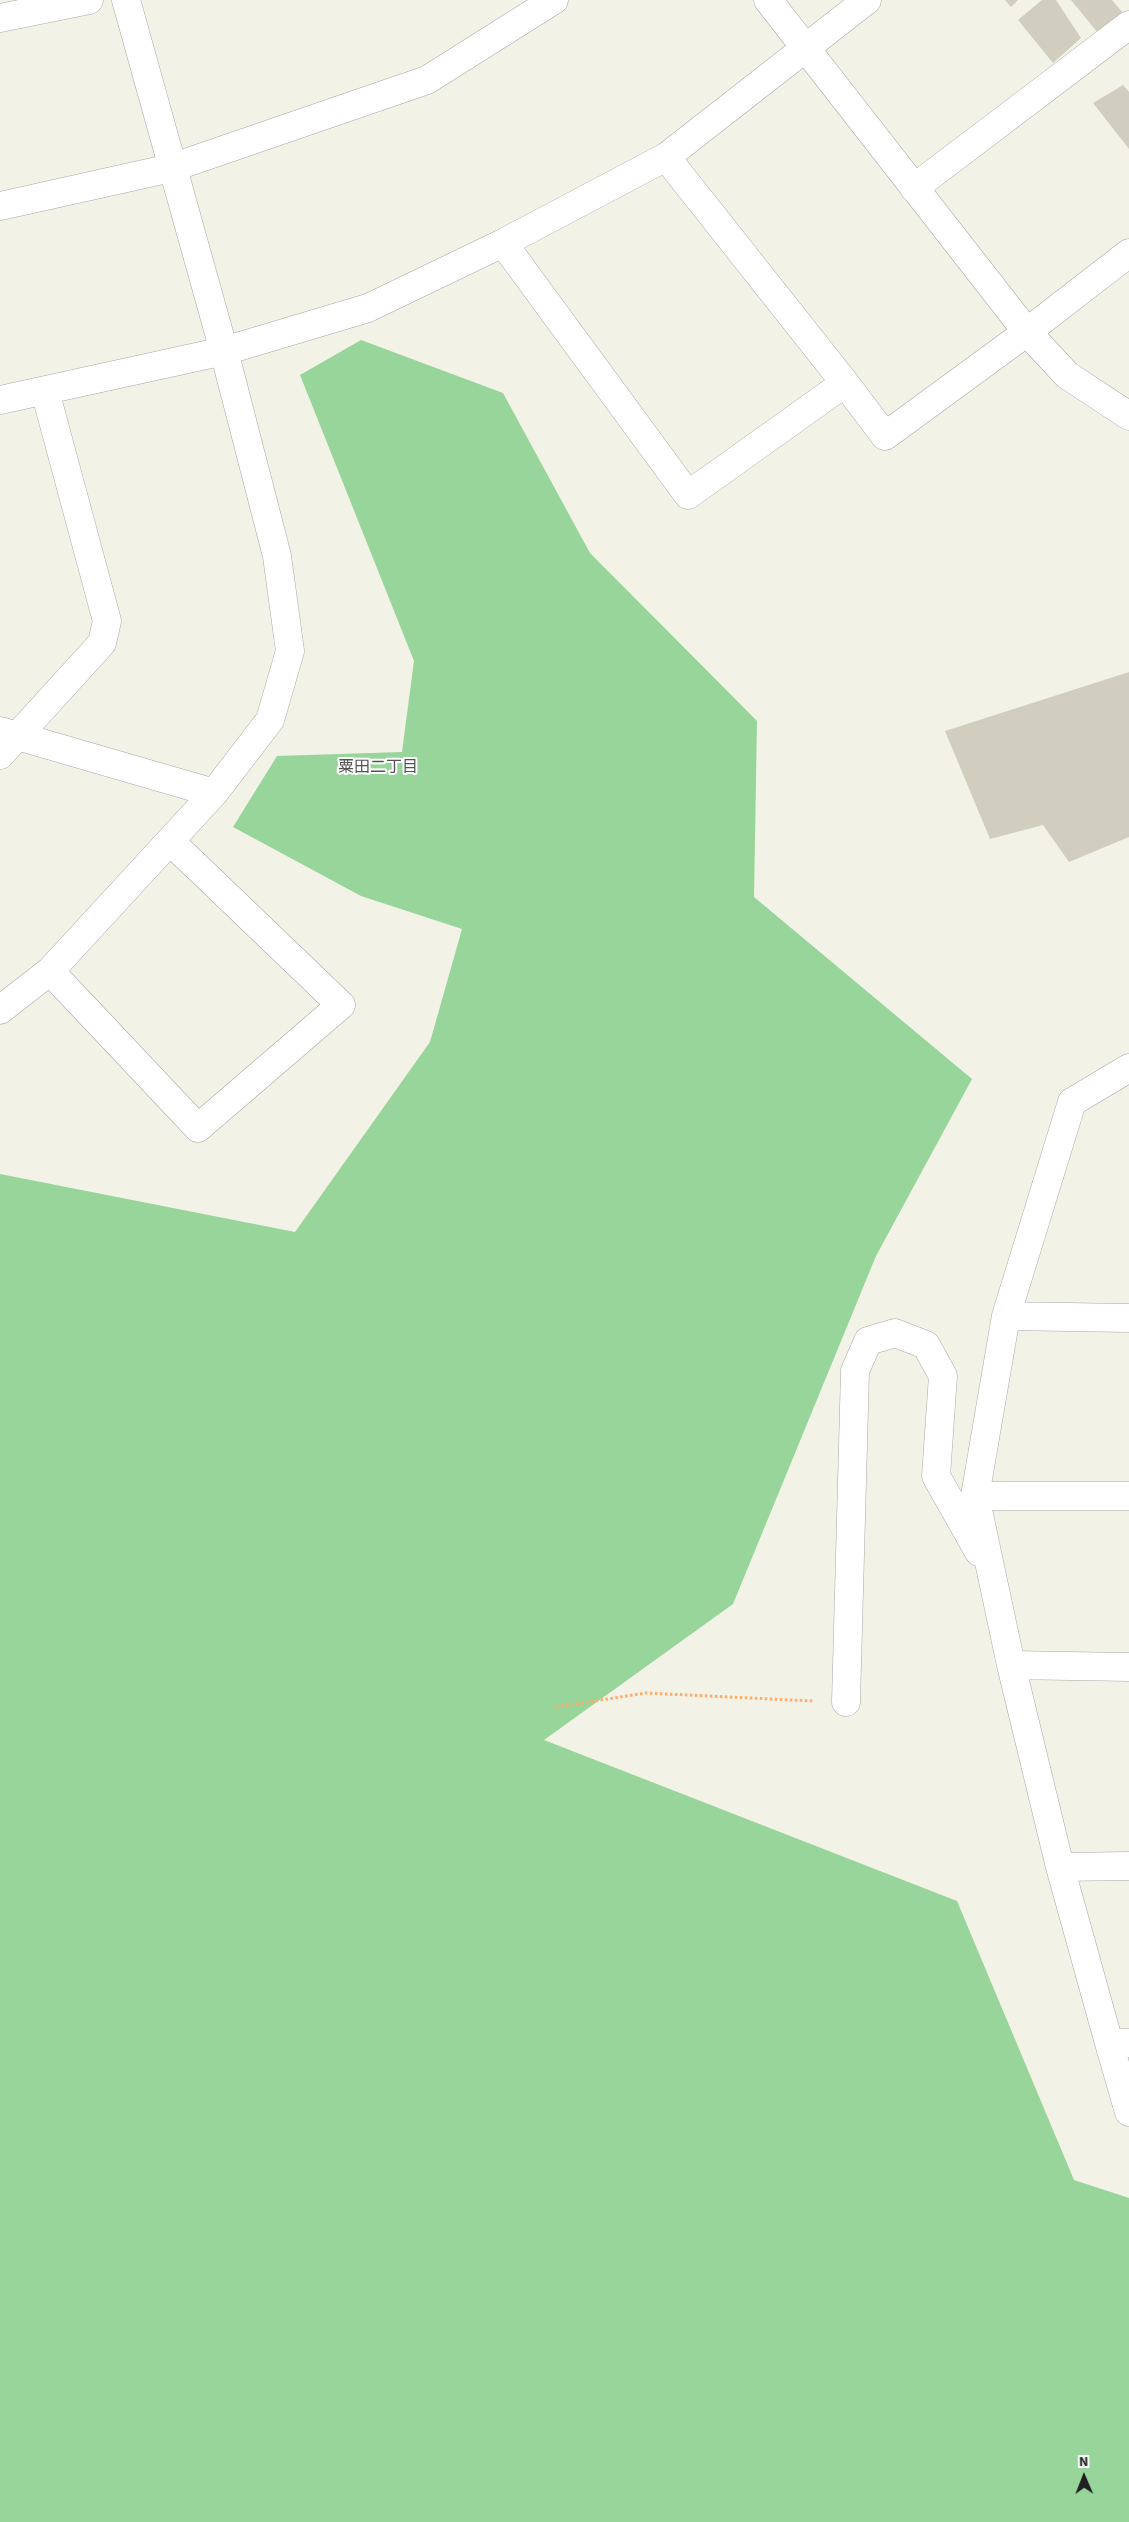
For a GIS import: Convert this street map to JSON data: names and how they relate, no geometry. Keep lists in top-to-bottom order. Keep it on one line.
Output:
{"districts":["粟田二丁目"],"north":"top"}
